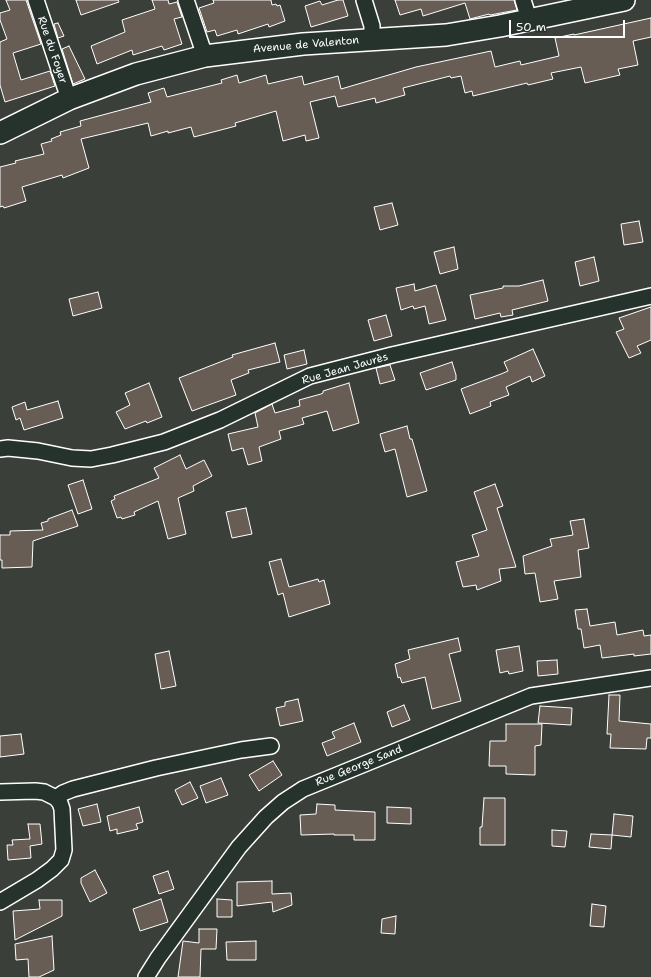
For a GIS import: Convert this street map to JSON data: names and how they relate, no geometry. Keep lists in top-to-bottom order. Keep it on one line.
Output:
{"streets":{"street":["Avenue de Valenton","Rue du Foyer","Rue Jean Jaurès","Rue George Sand"]},"crossings":[["Avenue de Valenton","Rue du Foyer"]],"scale_bar":"50 m"}
